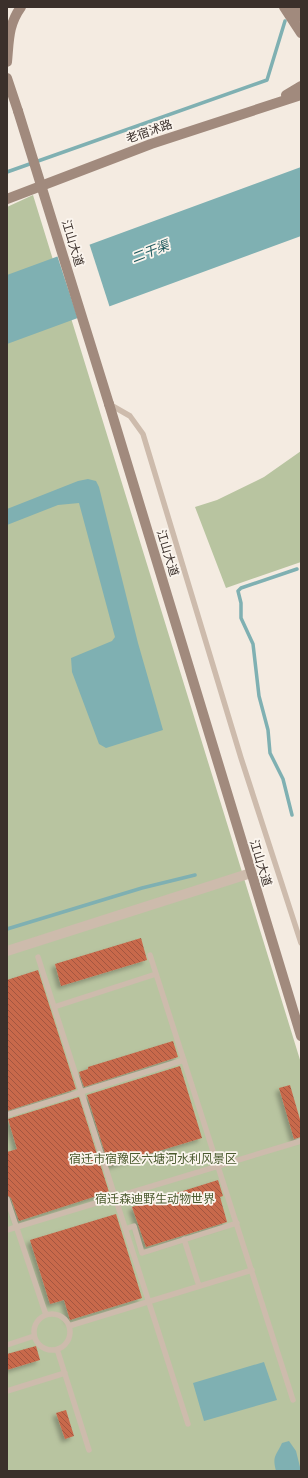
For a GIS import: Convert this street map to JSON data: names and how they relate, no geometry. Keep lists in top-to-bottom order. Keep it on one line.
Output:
{"streets":{"main road":["老宿沭路","江山大道"]},"water":["二干渠"],"parks":["宿迁市宿豫区六塘河水利风景区","宿迁森迪野生动物世界"]}
